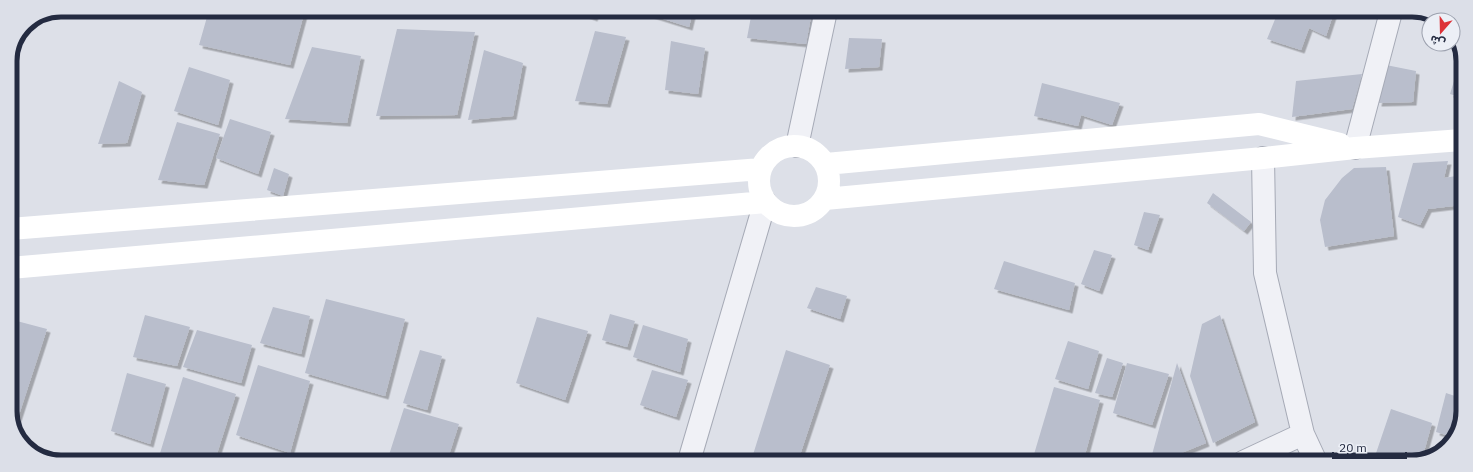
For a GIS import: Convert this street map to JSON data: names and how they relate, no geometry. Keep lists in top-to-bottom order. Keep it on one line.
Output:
{"scale_bar":"20 m","north":"bottom"}
